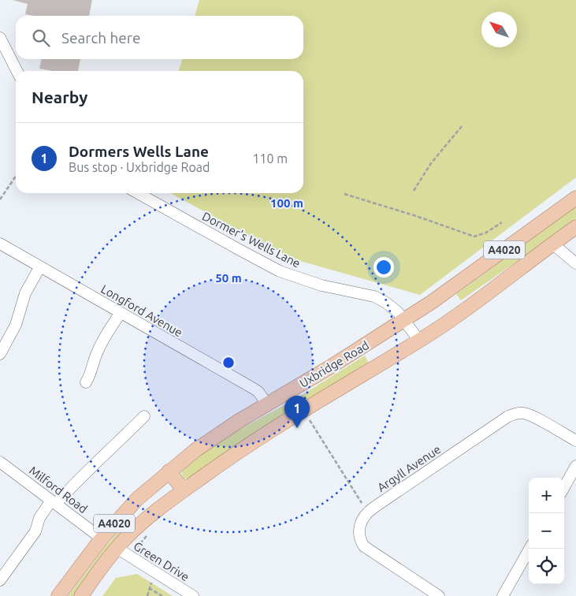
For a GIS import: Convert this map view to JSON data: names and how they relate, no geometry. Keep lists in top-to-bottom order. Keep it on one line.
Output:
{"streets":{"main road":["A4020","Uxbridge Road"],"street":["Dormer's Wells Lane","Longford Avenue","Argyll Avenue","Milford Road","Green Drive"]},"crossings":[["Dormer's Wells Lane","Uxbridge Road"],["Longford Avenue","Uxbridge Road"],["Uxbridge Road","Milford Road"],["Uxbridge Road","Green Drive"]],"north":"top left","page":{"search":"Search here","heading":"Nearby","list":[{"mark":"1","name":"Dormers Wells Lane","note":"Bus stop · Uxbridge Road","value":"110 m"}],"pins":"1","map_buttons":["+","−"]},"rings":["100 m","50 m"]}
